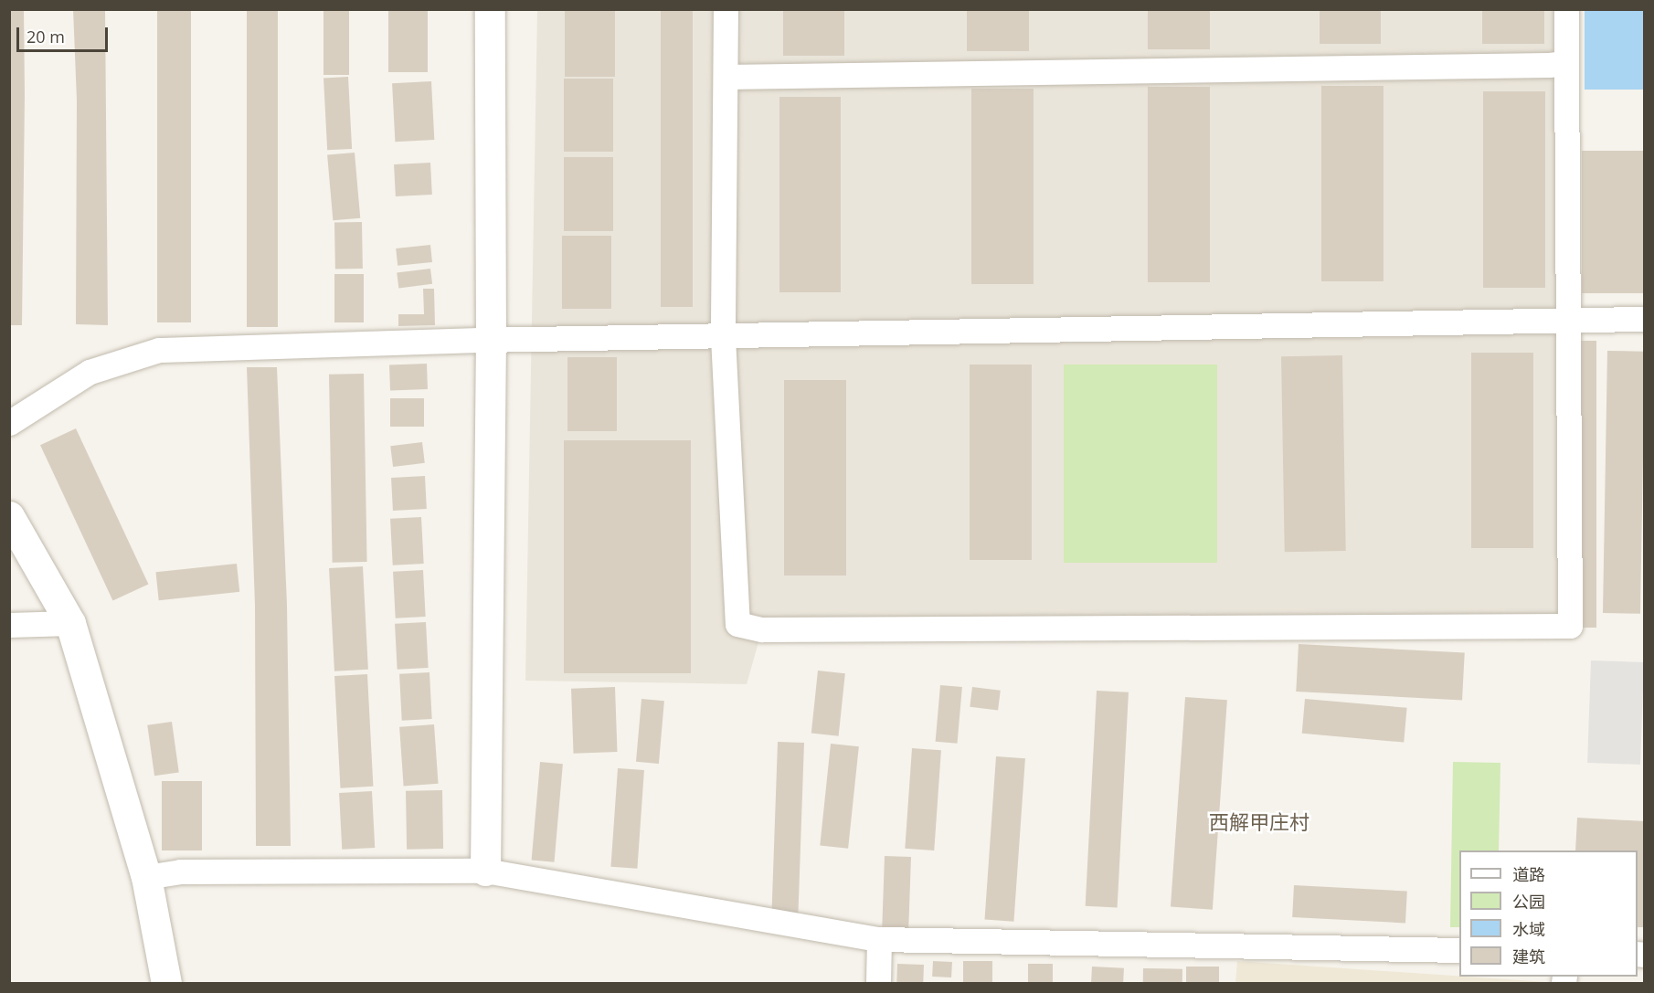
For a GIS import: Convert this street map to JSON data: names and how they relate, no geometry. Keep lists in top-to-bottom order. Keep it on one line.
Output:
{"districts":["西解甲庄村"],"legend":["道路","公园","水域","建筑"],"scale_bar":"20 m"}
